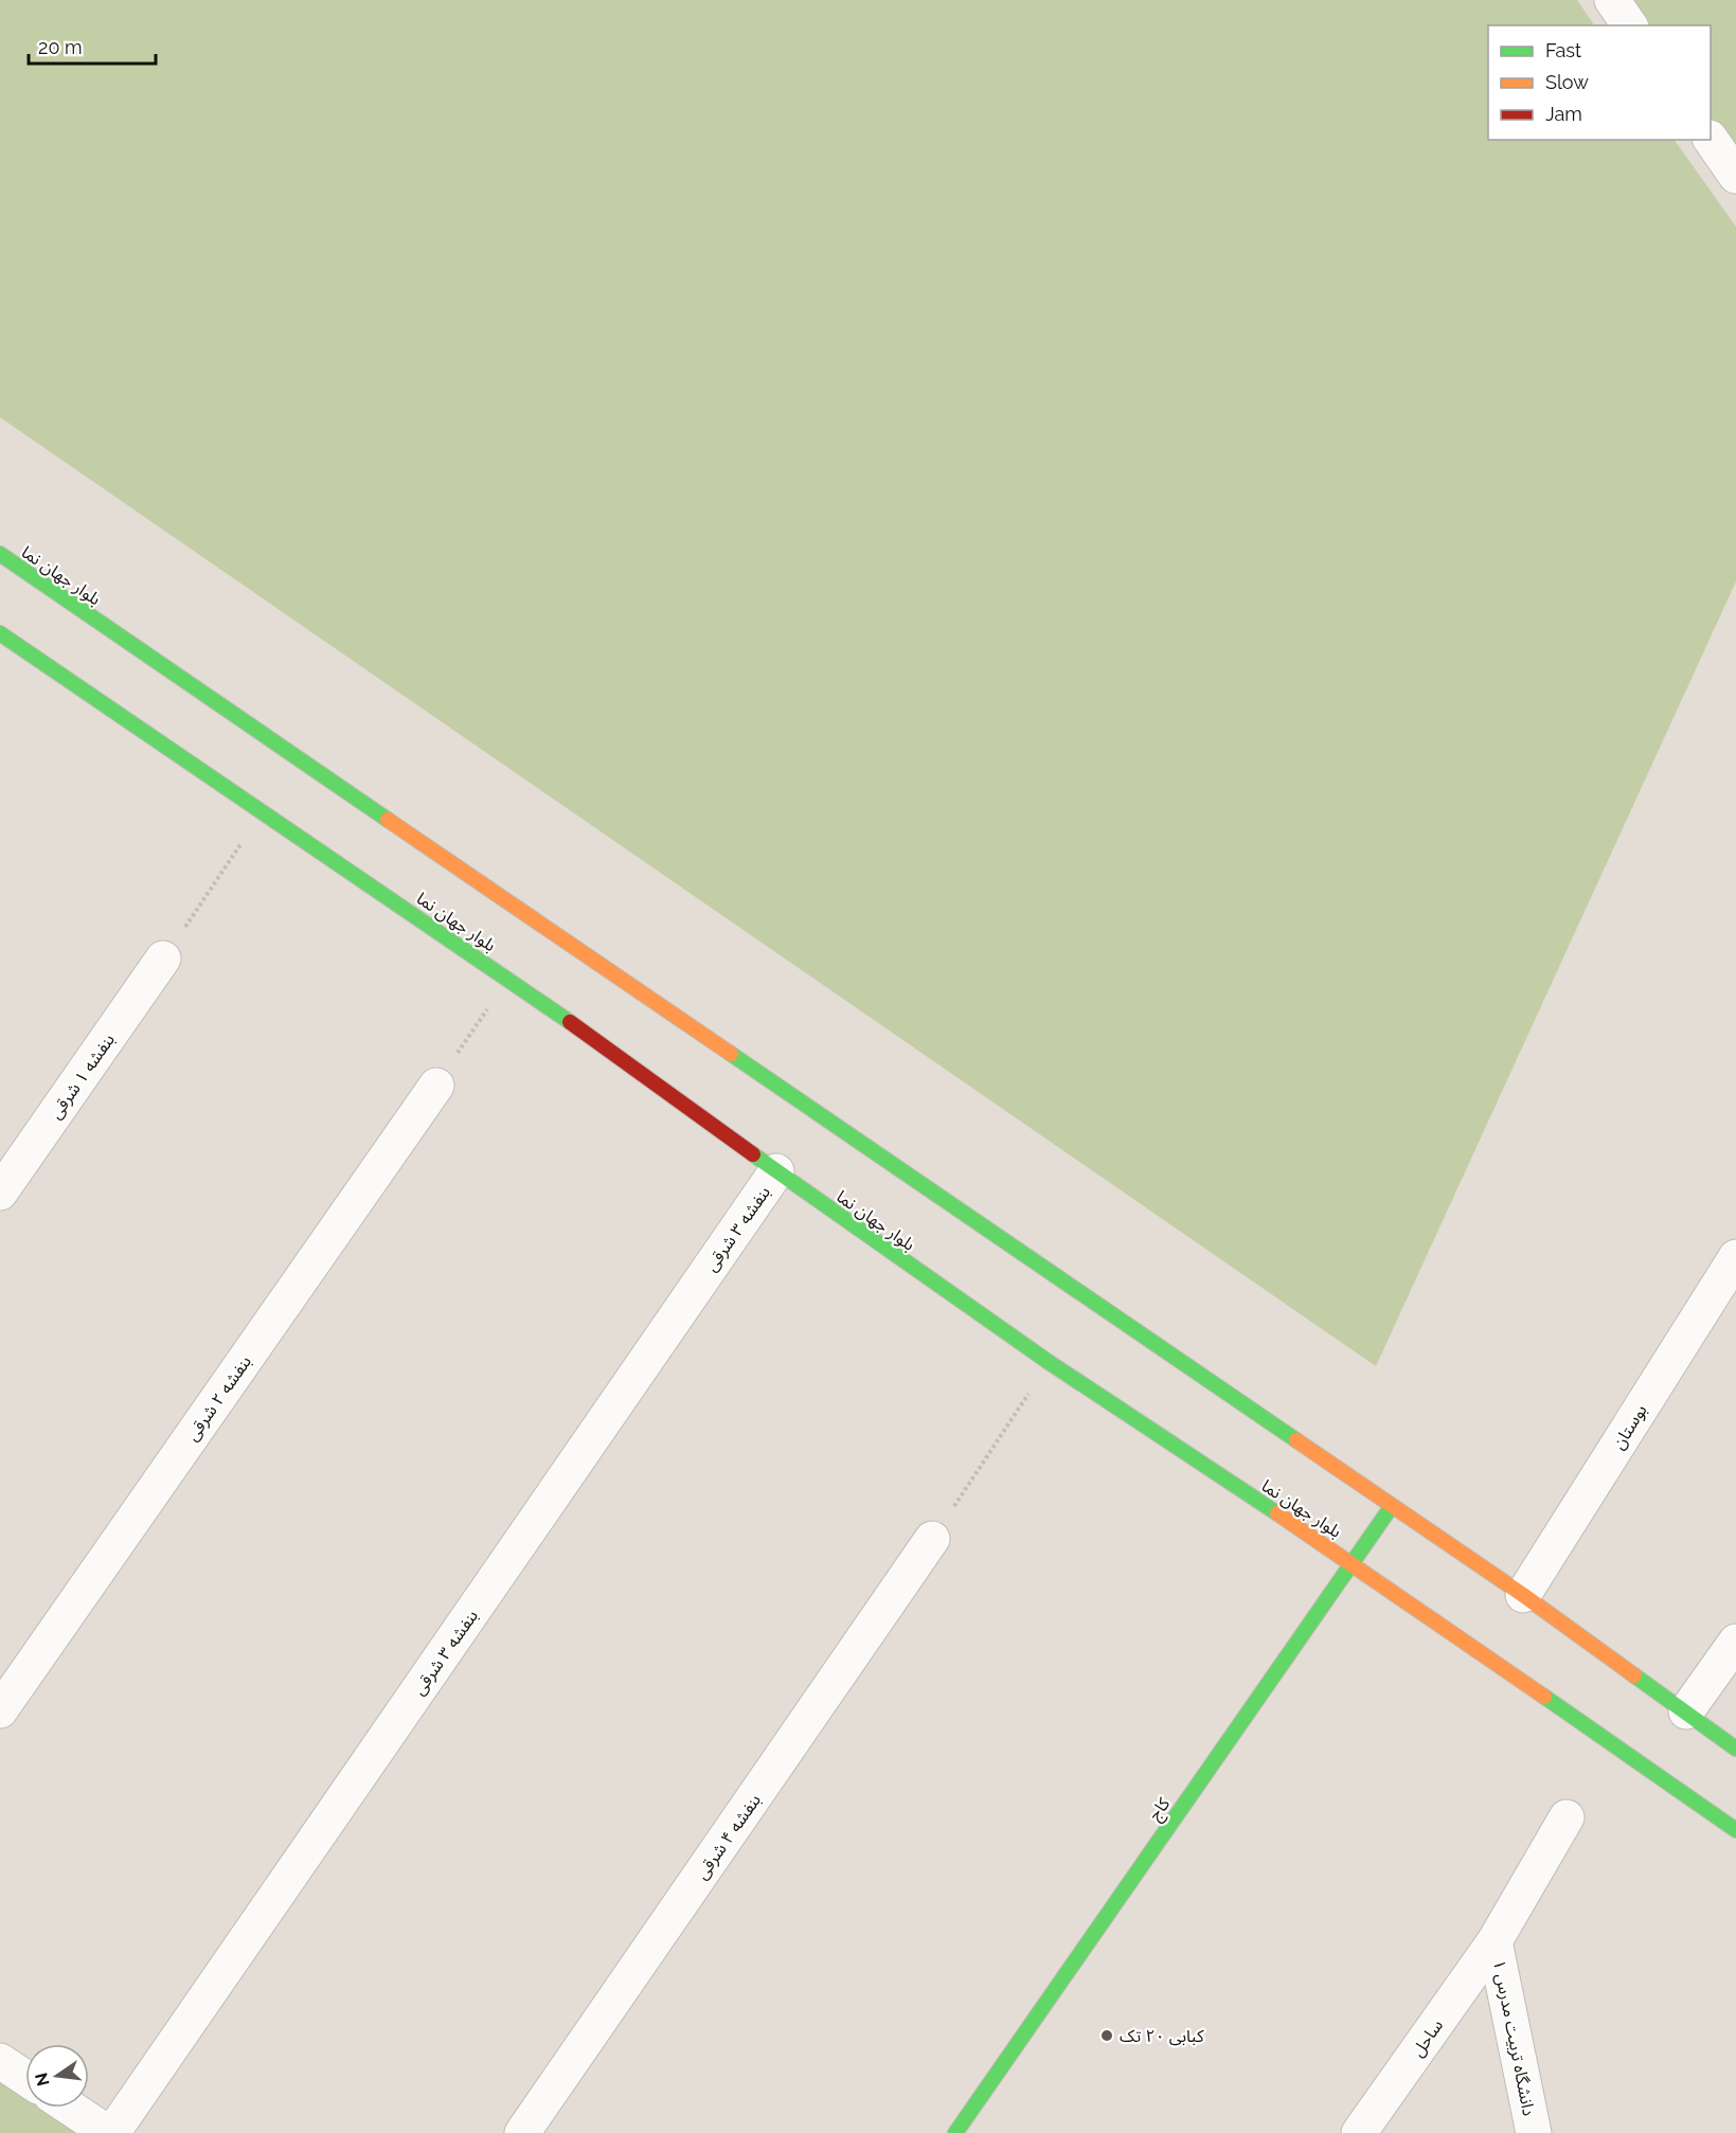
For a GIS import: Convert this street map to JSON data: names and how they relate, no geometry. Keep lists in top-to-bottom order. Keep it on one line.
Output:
{"streets":{"street":["بلوار جهان نما","بنفشه ۱ شرقی","بنفشه ۳ شرقی","بنفشه ۲ شرقی","بوستان","کاج","بنفشه ۴ شرقی","ساحل","۱ دانشگاه تربیت مدرس"]},"crossings":[["بلوار جهان نما","بنفشه ۳ شرقی"],["بلوار جهان نما","بوستان"],["بلوار جهان نما","کاج"],["ساحل","۱ دانشگاه تربیت مدرس"]],"places":["کبابی ۲۰ تک"],"legend":["Fast","Slow","Jam"],"scale_bar":"20 m","north":"left"}
